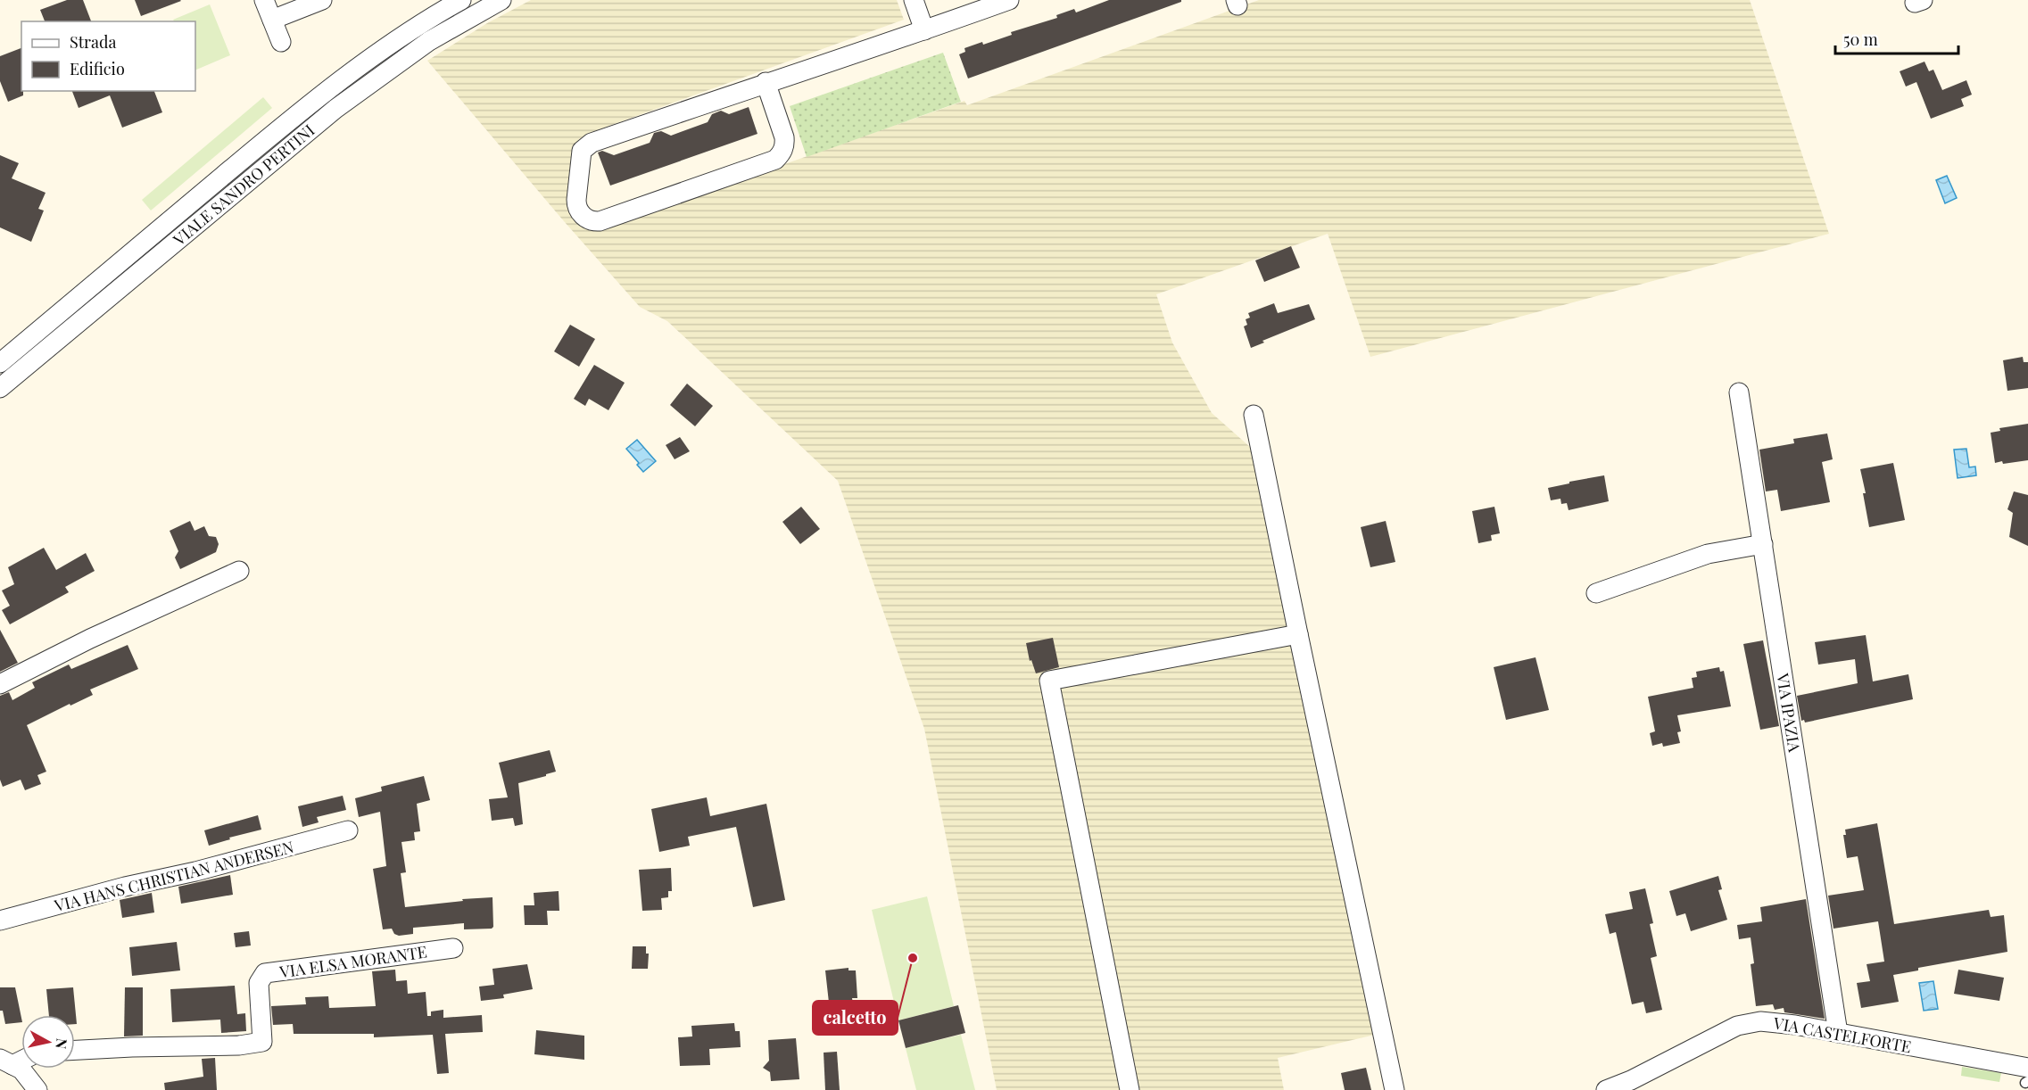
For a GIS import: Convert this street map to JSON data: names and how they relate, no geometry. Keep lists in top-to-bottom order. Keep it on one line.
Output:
{"streets":{"street":["VIALE SANDRO PERTINI","VIA IPAZIA","VIA HANS CHRISTIAN ANDERSEN","VIA ELSA MORANTE","VIA CASTELFORTE"]},"crossings":[["VIA IPAZIA","VIA CASTELFORTE"]],"places":["calcetto"],"legend":["Strada","Edificio"],"scale_bar":"50 m","north":"right"}
